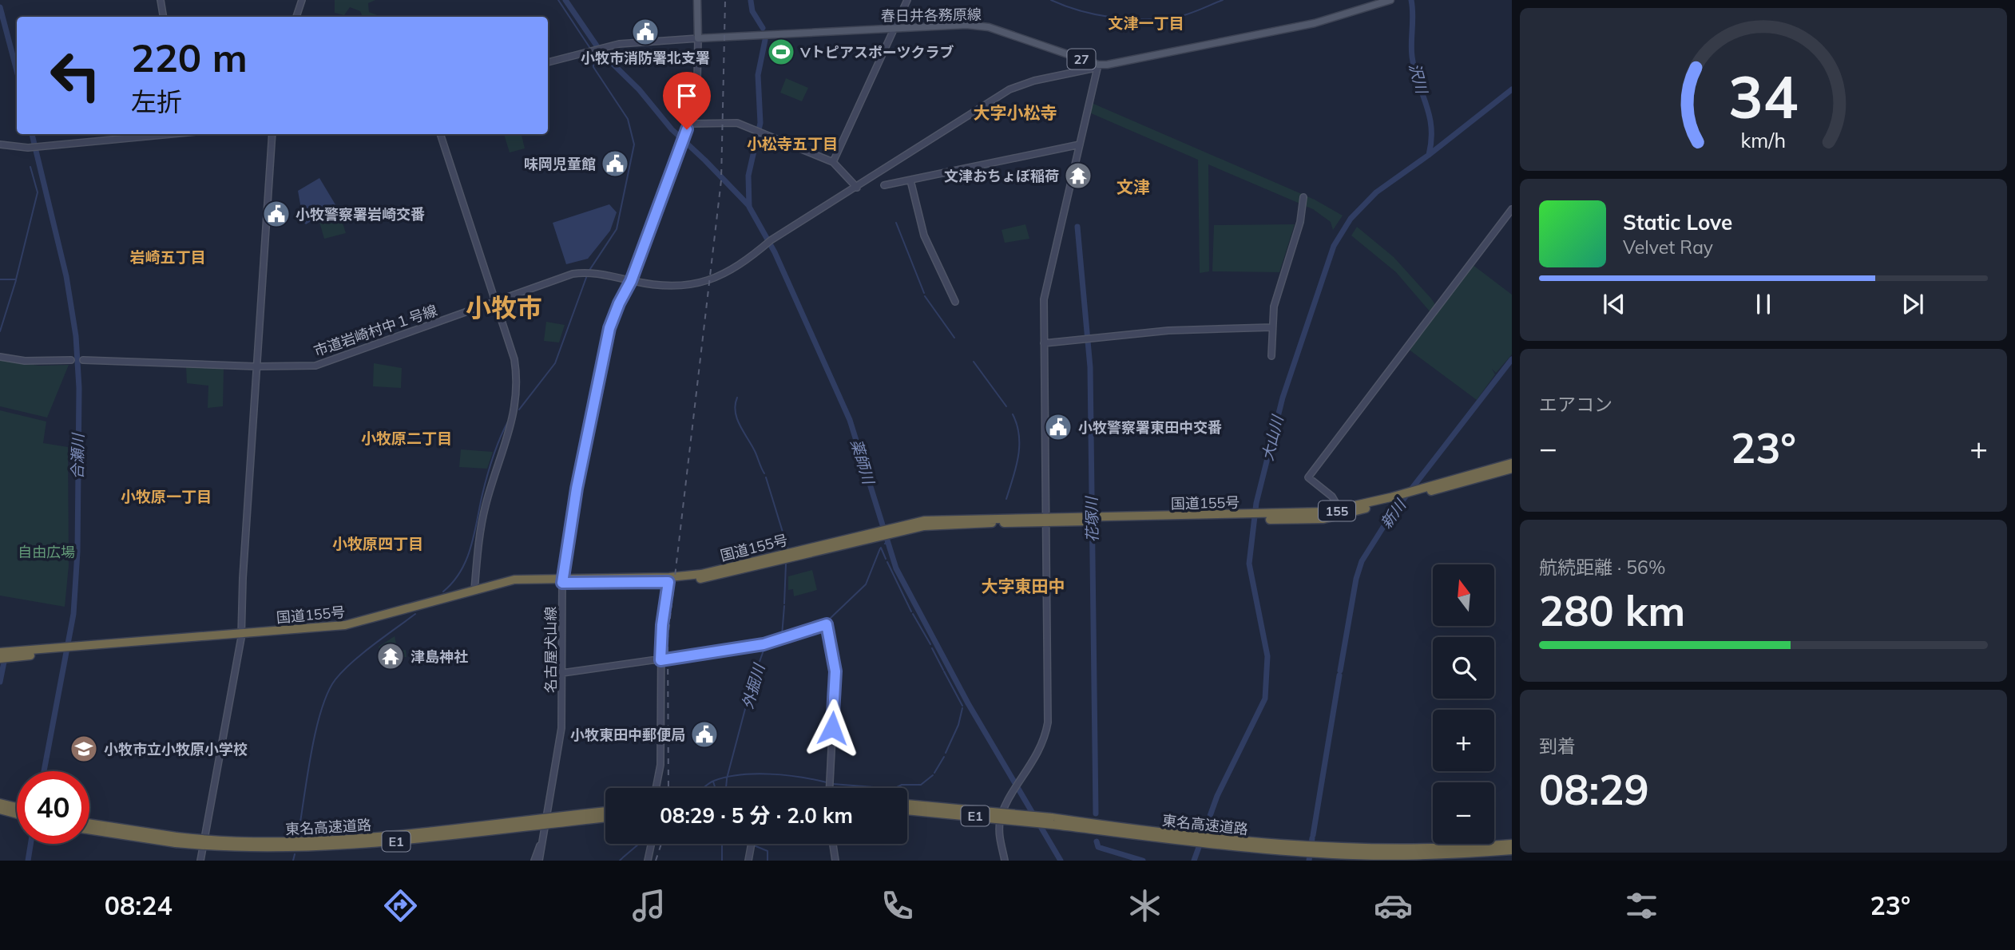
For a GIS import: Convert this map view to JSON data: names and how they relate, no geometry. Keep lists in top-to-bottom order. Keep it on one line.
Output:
{"streets":{"highway":["国道155号","155","E1","東名高速道路"],"main road":["春日井各務原線","27"],"street":["市道岩崎村中１号線","名古屋犬山線"]},"crossings":[["春日井各務原線","市道岩崎村中１号線"],["春日井各務原線","名古屋犬山線"],["市道岩崎村中１号線","名古屋犬山線"],["国道155号","名古屋犬山線"]],"districts":["文津一丁目","大字小松寺","小松寺五丁目","文津","岩崎五丁目","小牧市","小牧原二丁目","小牧原一丁目","小牧原四丁目","大字東田中"],"water":["沢川","大山川","合瀬川","薬師川","新川","花塚川","外掘川"],"parks":["自由広場"],"places":{"public building":["小牧市消防署北支署","味岡児童館","小牧警察署岩崎交番","小牧警察署東田中交番","小牧東田中郵便局"],"sports":["Vトピアスポーツクラブ"],"temple":["文津おちょぼ稲荷","津島神社"],"school or university":["小牧市立小牧原小学校"]},"north":"top","page":{"turn":["220 m","左折"],"song":["Static Love","Velvet Ray"],"tile":["エアコン",["航続距離 · 56%","280 km"],["到着","08:29"]],"heat":["−","23°","+"],"map_buttons":["+","−"],"limit":"40","trip":"08:29 · 5 分 · 2.0 km","tabs":["08:24","23°"],"gauge":["34","km/h"]}}
